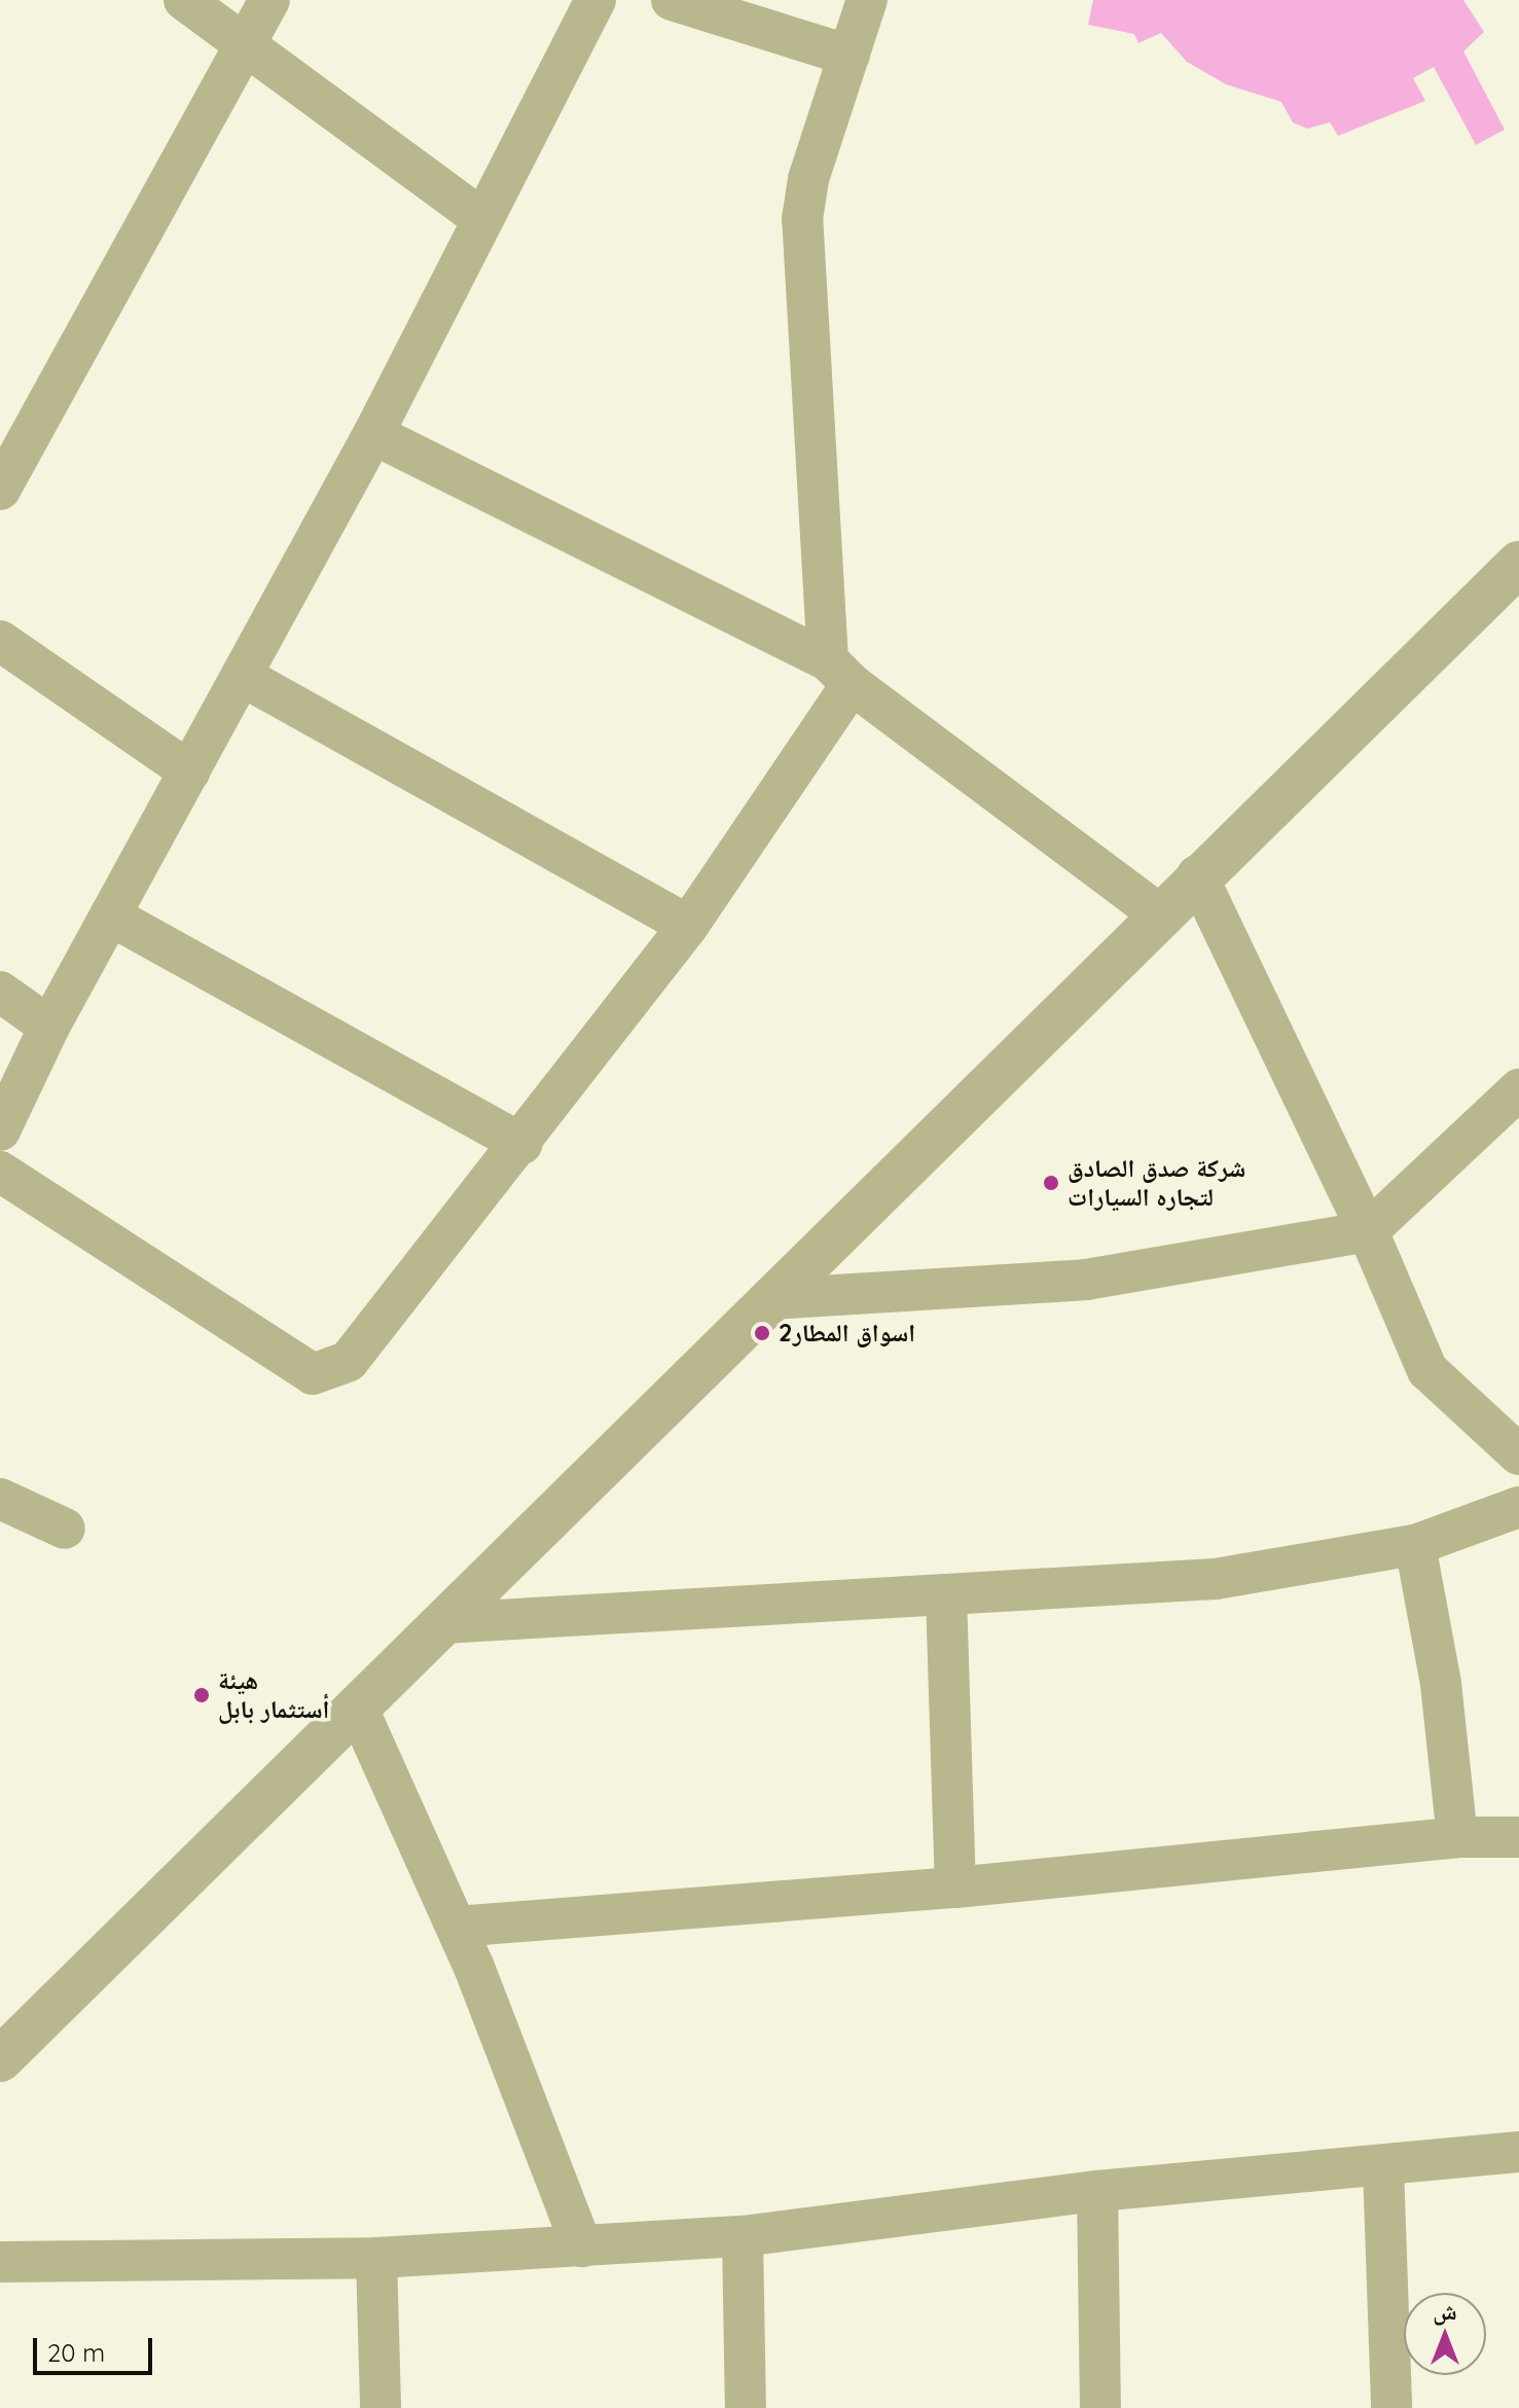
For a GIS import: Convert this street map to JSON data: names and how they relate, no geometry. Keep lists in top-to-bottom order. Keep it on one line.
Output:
{"places":["شركة صدق الصادق لتجاره السيارات","اسواق المطار2","هيئة أستثمار بابل"],"scale_bar":"20 m","north":"top"}
